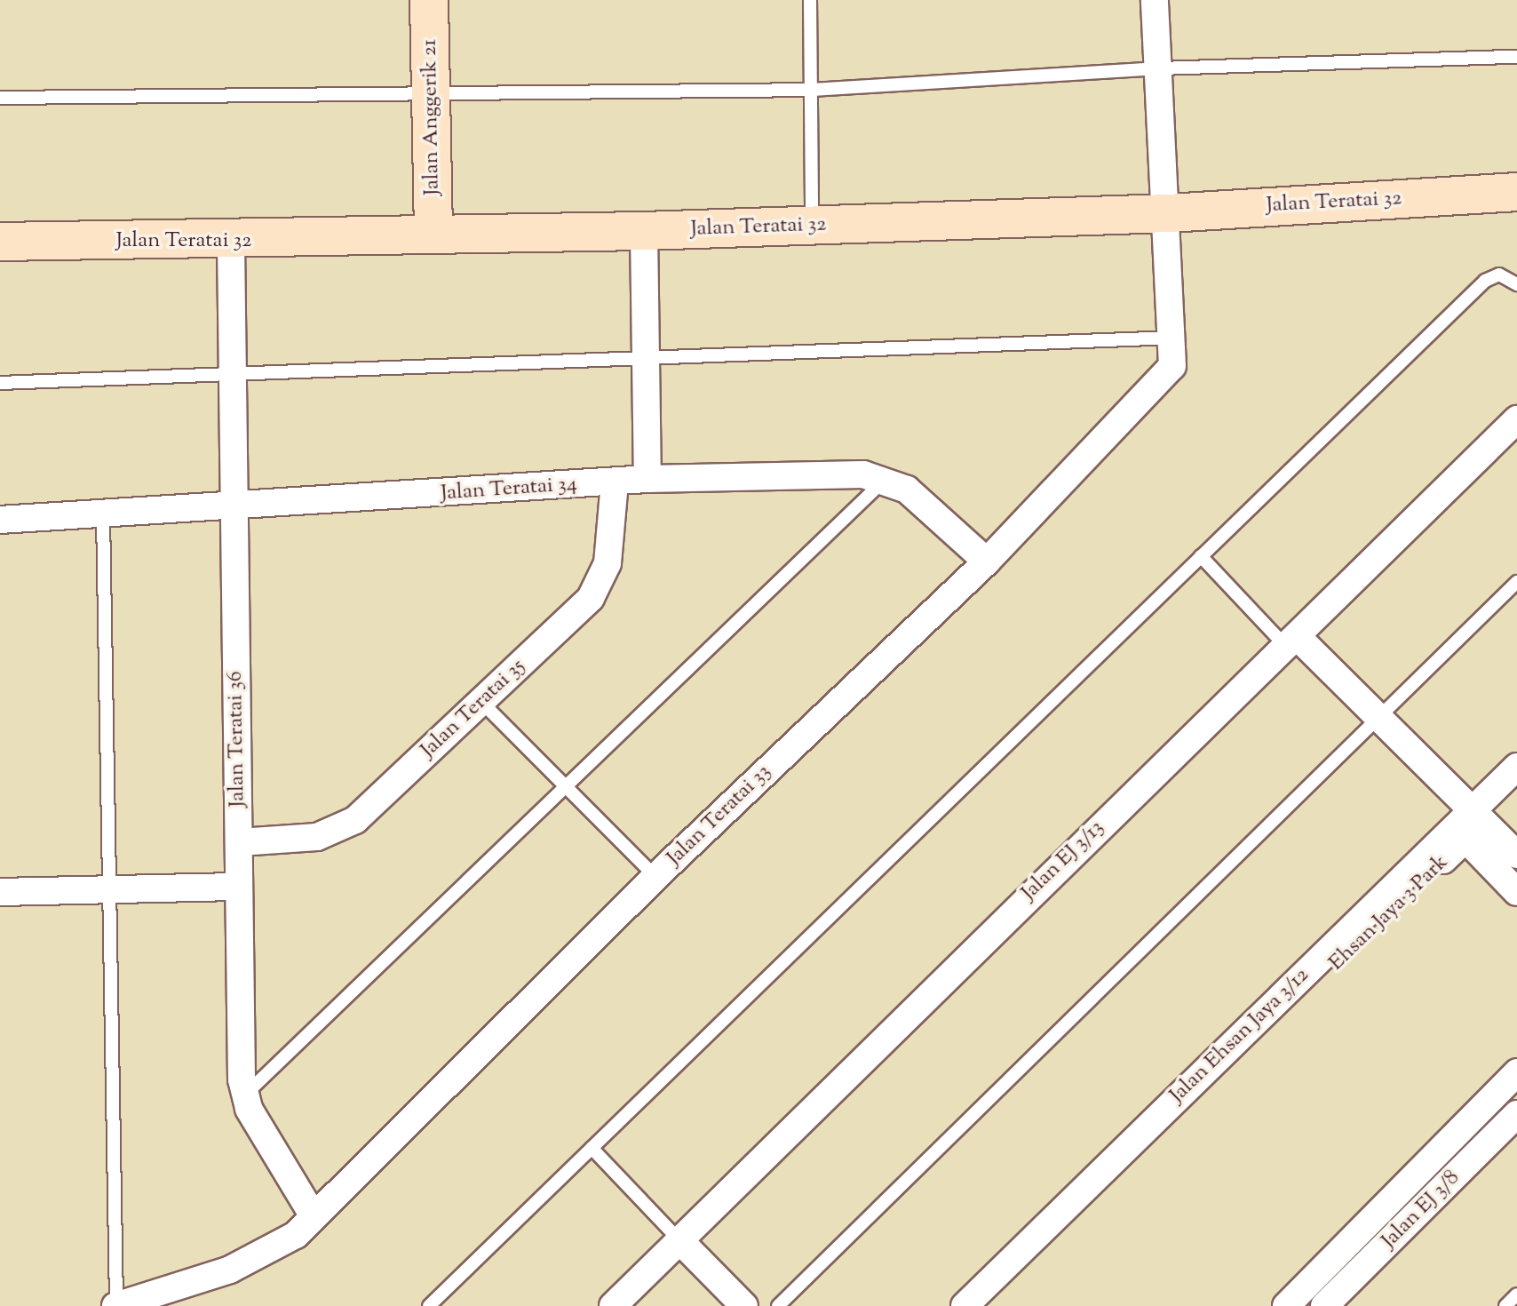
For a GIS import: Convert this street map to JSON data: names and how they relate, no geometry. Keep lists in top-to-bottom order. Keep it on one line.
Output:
{"streets":{"street":["Jalan Anggerik 21","Jalan Teratai 32","Jalan Teratai 34","Jalan Teratai 35","Jalan Teratai 36","Jalan Teratai 33","Jalan EJ 3/13","Ehsan Jaya 3 Park","Jalan Ehsan Jaya 3/12","Jalan EJ 3/8"]},"crossings":[["Jalan Anggerik 21","Jalan Teratai 32"],["Jalan Teratai 32","Jalan Teratai 36"],["Jalan Teratai 32","Jalan Teratai 33"],["Jalan Teratai 34","Jalan Teratai 35"],["Jalan Teratai 34","Jalan Teratai 36"],["Jalan Teratai 35","Jalan Teratai 36"],["Jalan Teratai 36","Jalan Teratai 33"]]}
